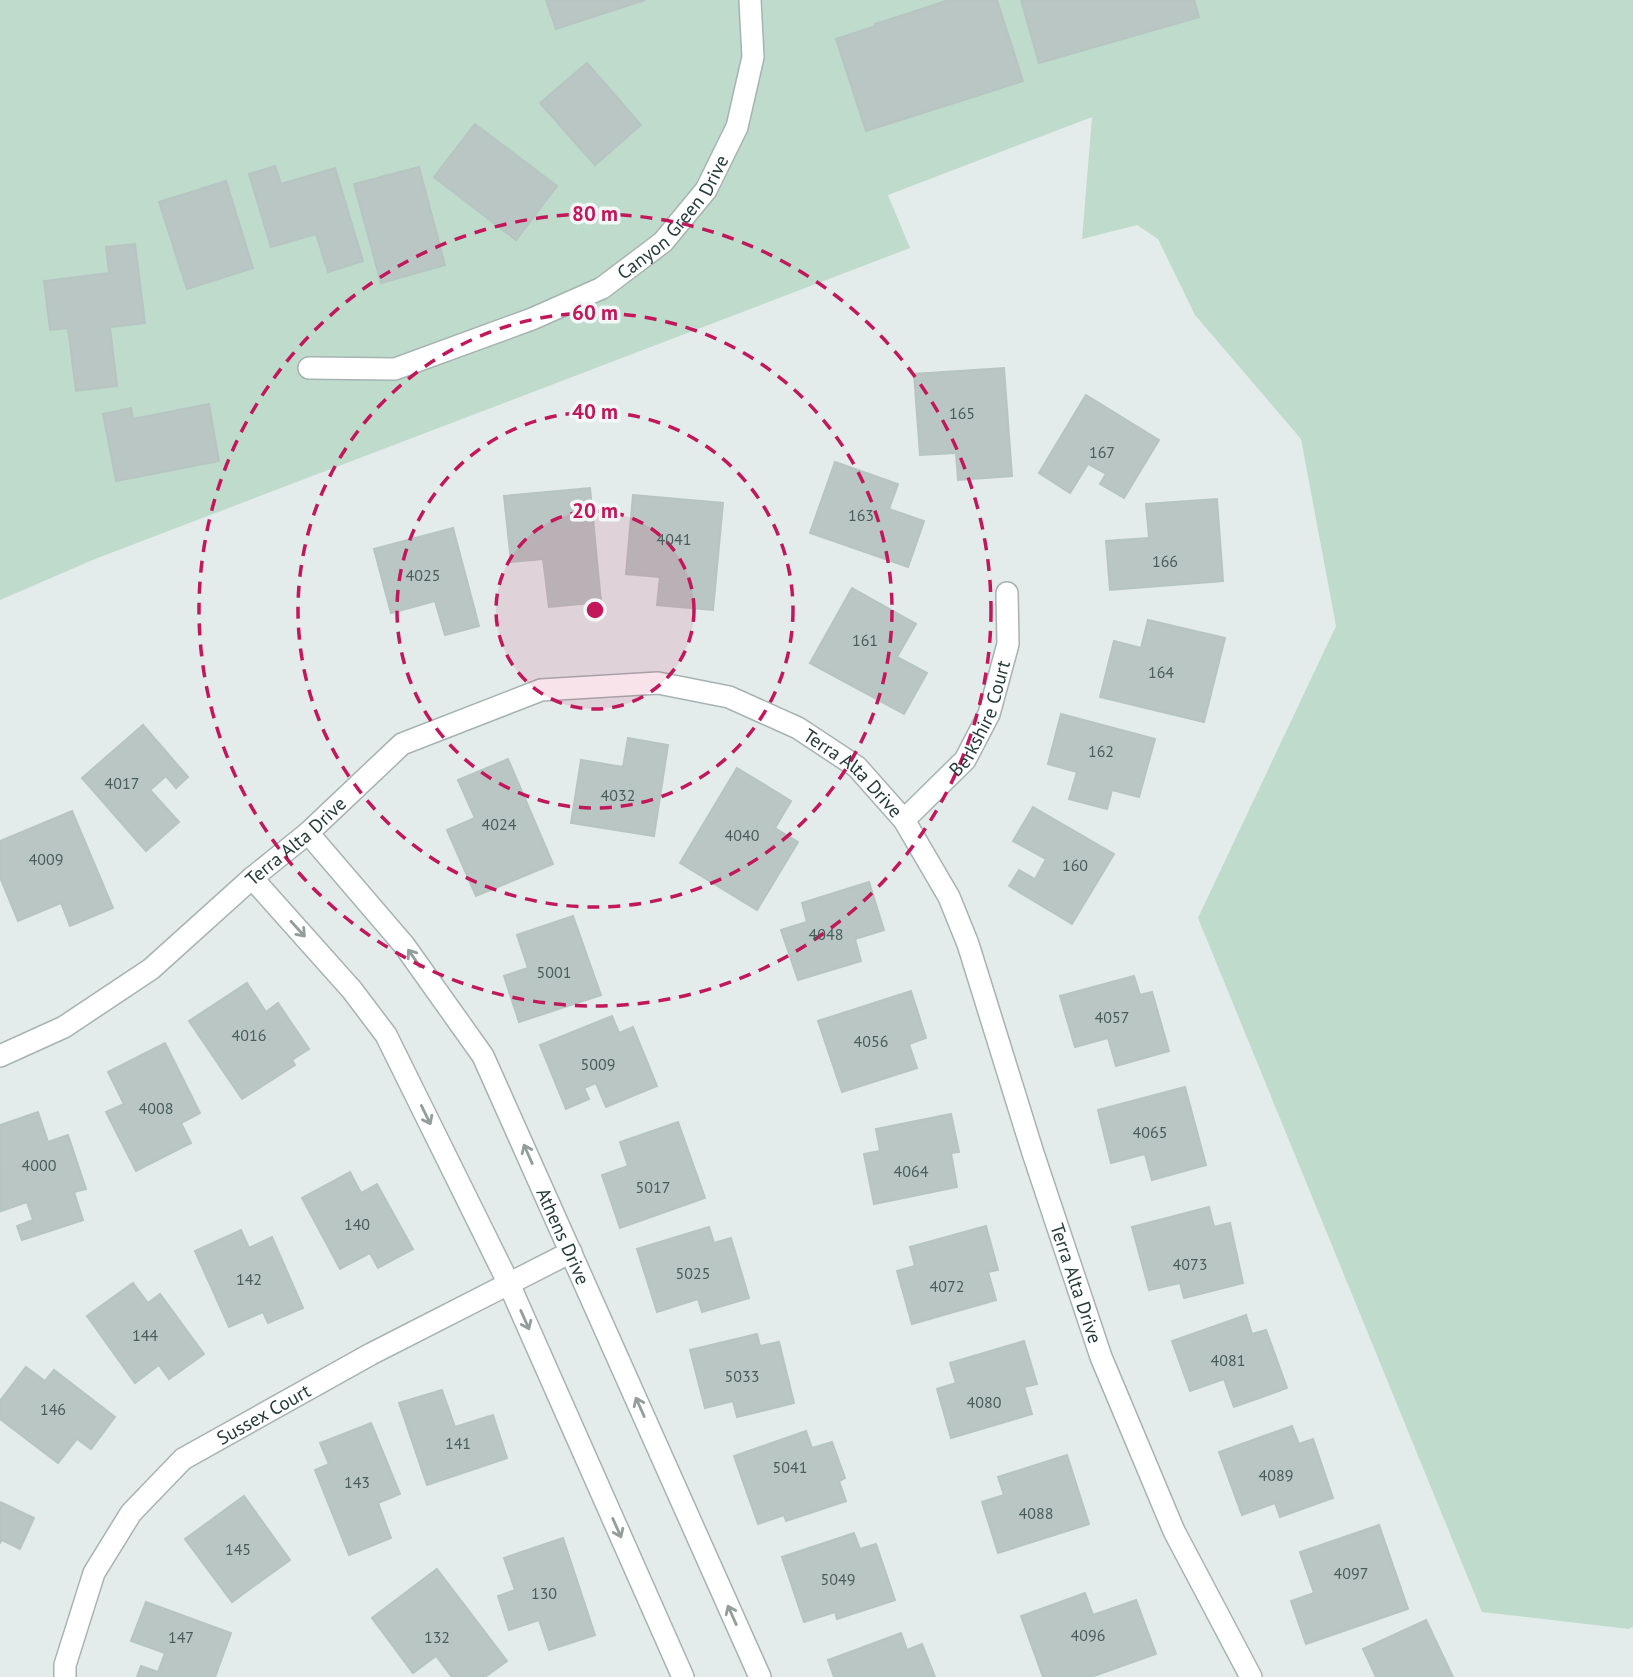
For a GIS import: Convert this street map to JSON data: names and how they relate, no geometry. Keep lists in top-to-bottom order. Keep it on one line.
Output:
{"streets":{"street":["Canyon Green Drive","Berkshire Court","Terra Alta Drive","Athens Drive","Sussex Court"]},"crossings":[["Berkshire Court","Terra Alta Drive"],["Terra Alta Drive","Athens Drive"],["Athens Drive","Sussex Court"]],"house_numbers":["165","167","163","4041","166","4025","161","164","162","4017","4032","4024","4040","4009","160","4048","5001","4057","4016","4056","5009","4008","4065","4000","4064","5017","140","4073","5025","142","4072","144","4081","5033","4080","146","141","5041","4089","143","4088","145","4097","5049","130","4096","147","132"],"rings":["80 m","60 m","40 m","20 m"]}
